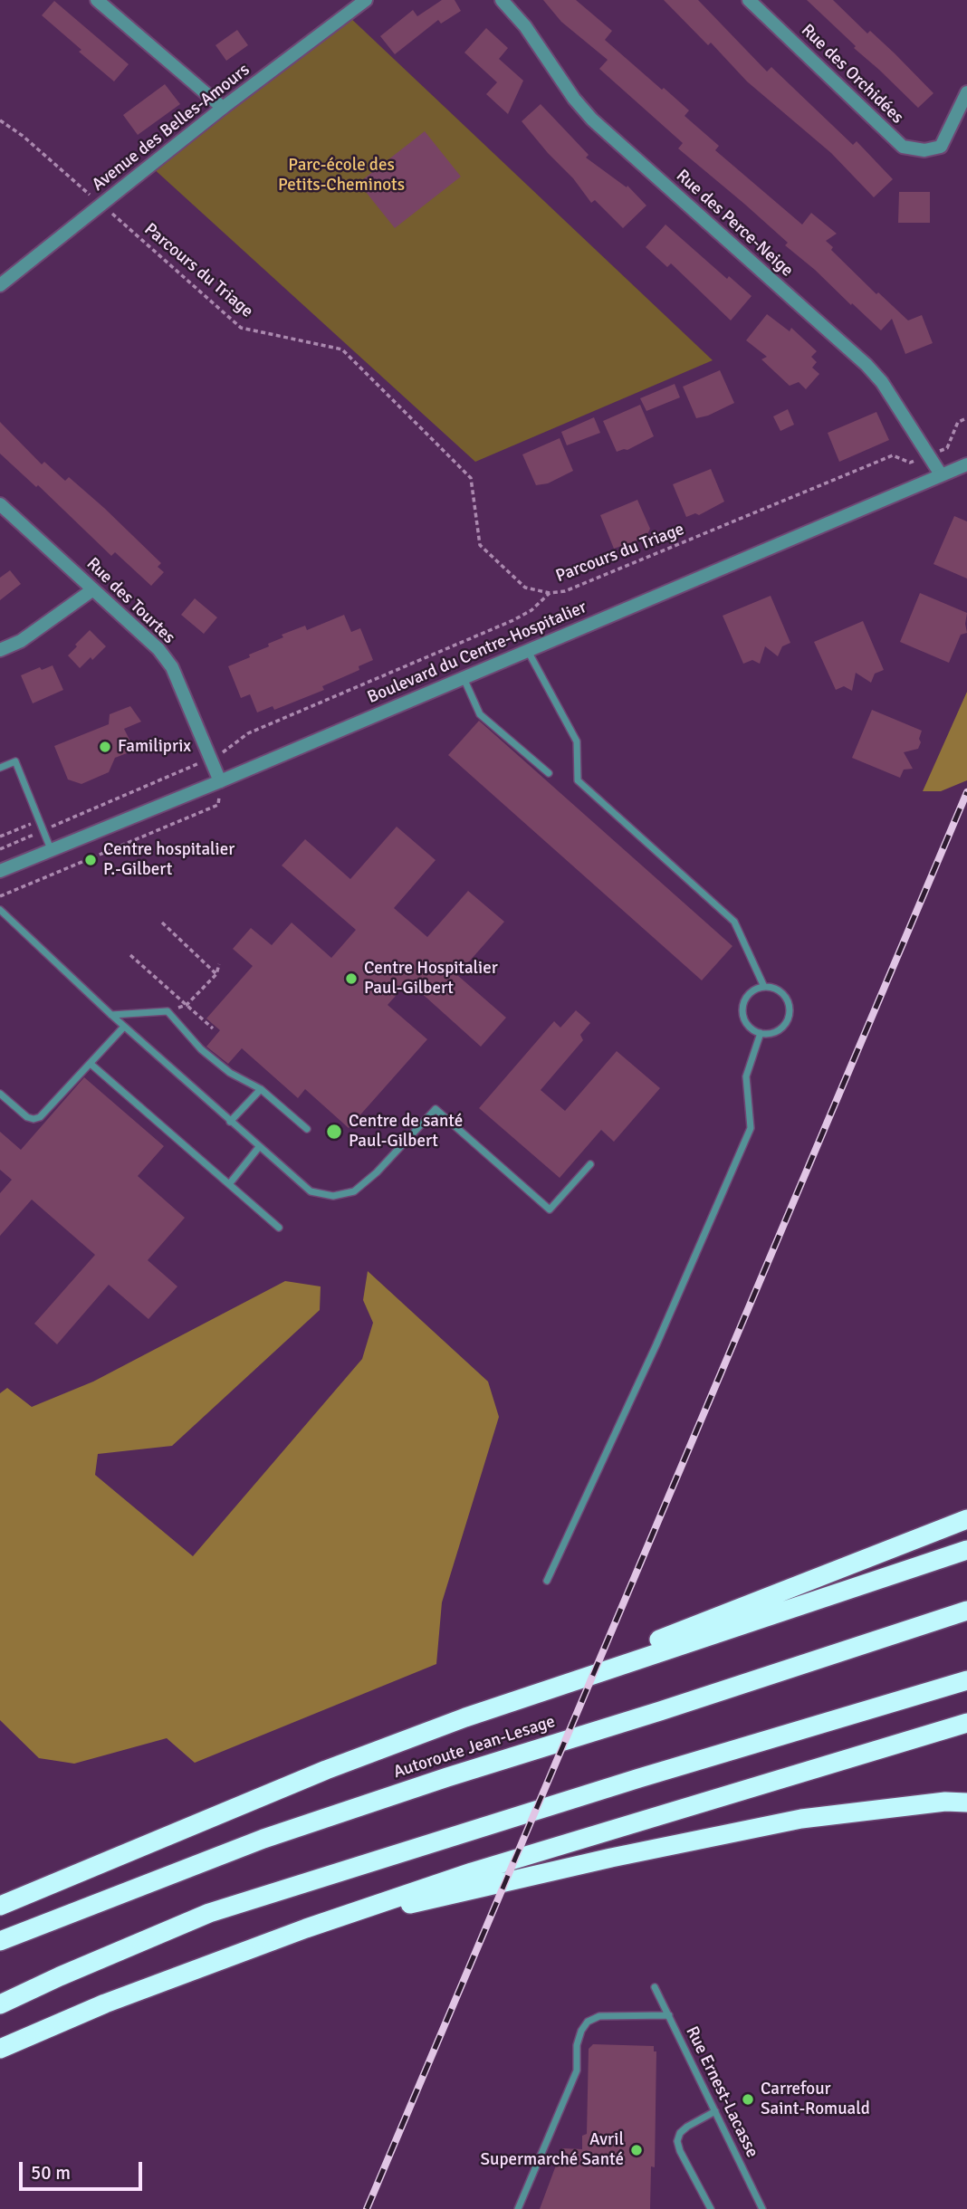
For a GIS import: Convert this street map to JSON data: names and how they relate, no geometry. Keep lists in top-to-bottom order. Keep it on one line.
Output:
{"streets":{"highway":["Autoroute Jean-Lesage"],"street":["Rue des Orchidées","Avenue des Belles-Amours","Rue des Perce-Neige","Rue des Tourtes","Boulevard du Centre-Hospitalier"],"lane":["Rue Ernest-Lacasse"],"path":["Parcours du Triage"]},"crossings":[["Rue des Perce-Neige","Parcours du Triage"],["Rue des Perce-Neige","Boulevard du Centre-Hospitalier"],["Rue des Tourtes","Boulevard du Centre-Hospitalier"]],"parks":["Parc-école des Petits-Cheminots"],"places":["Familiprix","Centre hospitalier P.-Gilbert","Centre Hospitalier Paul-Gilbert","Centre de santé Paul-Gilbert","Carrefour Saint-Romuald","Avril Supermarché Santé"],"scale_bar":"50 m"}
